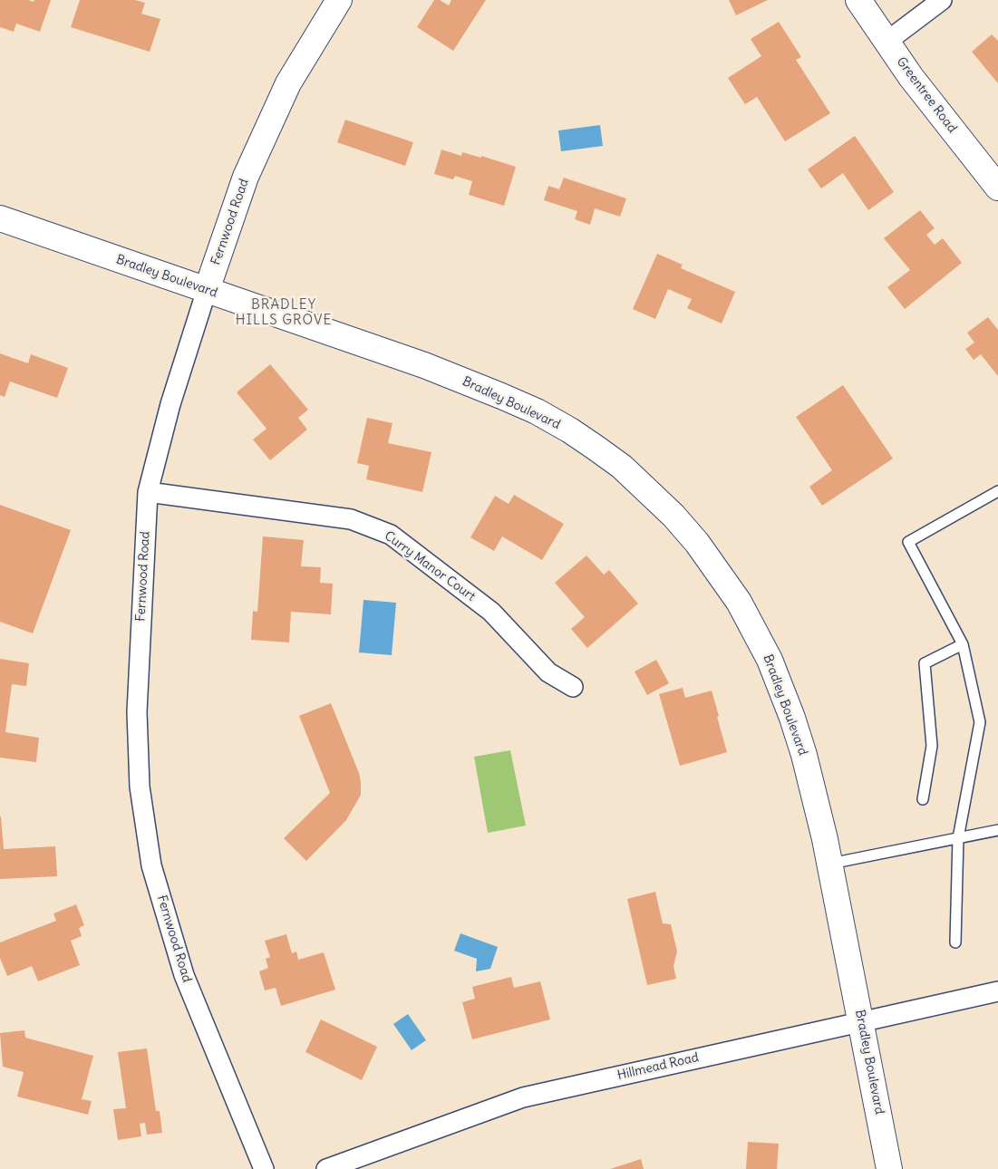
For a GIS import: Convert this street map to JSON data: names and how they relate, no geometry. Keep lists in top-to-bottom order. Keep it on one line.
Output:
{"streets":{"main road":["Greentree Road","Fernwood Road","Bradley Boulevard"],"street":["Curry Manor Court","Hillmead Road"]},"crossings":[["Fernwood Road","Bradley Boulevard"],["Fernwood Road","Curry Manor Court"],["Bradley Boulevard","Hillmead Road"]],"districts":["BRADLEY HILLS GROVE"]}
